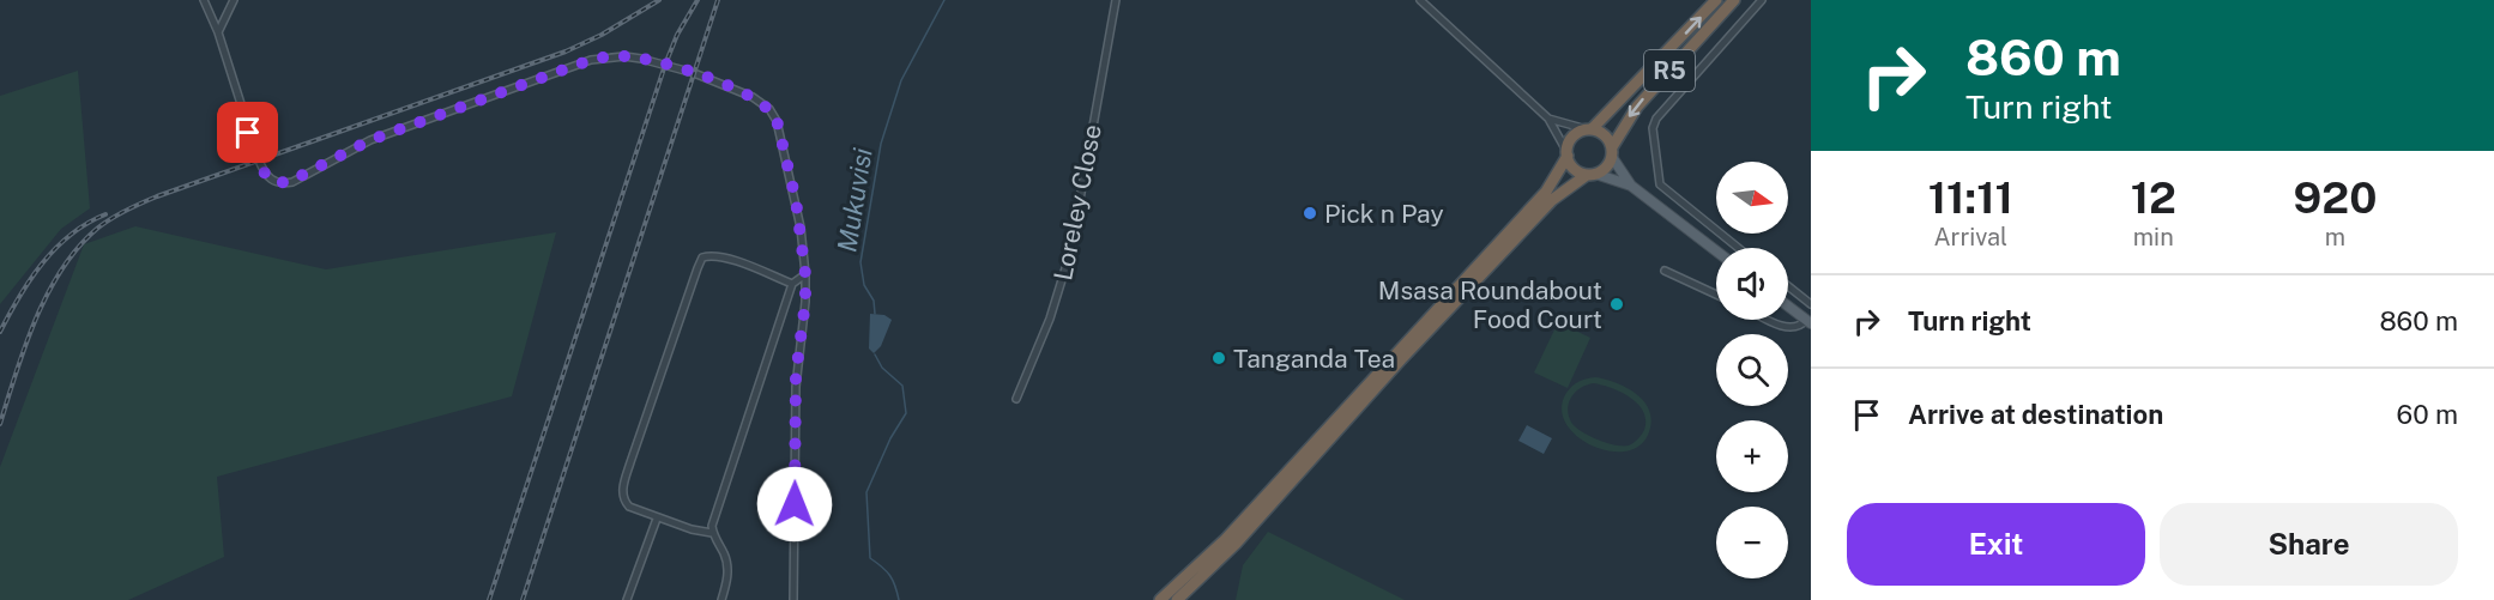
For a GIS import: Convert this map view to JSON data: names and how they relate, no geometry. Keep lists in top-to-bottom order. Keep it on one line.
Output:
{"streets":{"highway":["R5"],"street":["Loreley Close"]},"water":["Mukuvisi"],"places":["Pick n Pay","Msasa Roundabout Food Court","Tanganda Tea"],"north":"right","page":{"turn":["860 m","Turn right"],"eta":["11:11","Arrival","12","min","920","m"],"map_buttons":["+","−"],"list":[{"name":"Turn right","value":"860 m"},{"name":"Arrive at destination","value":"60 m"}],"buttons":["Exit","Share"]}}
